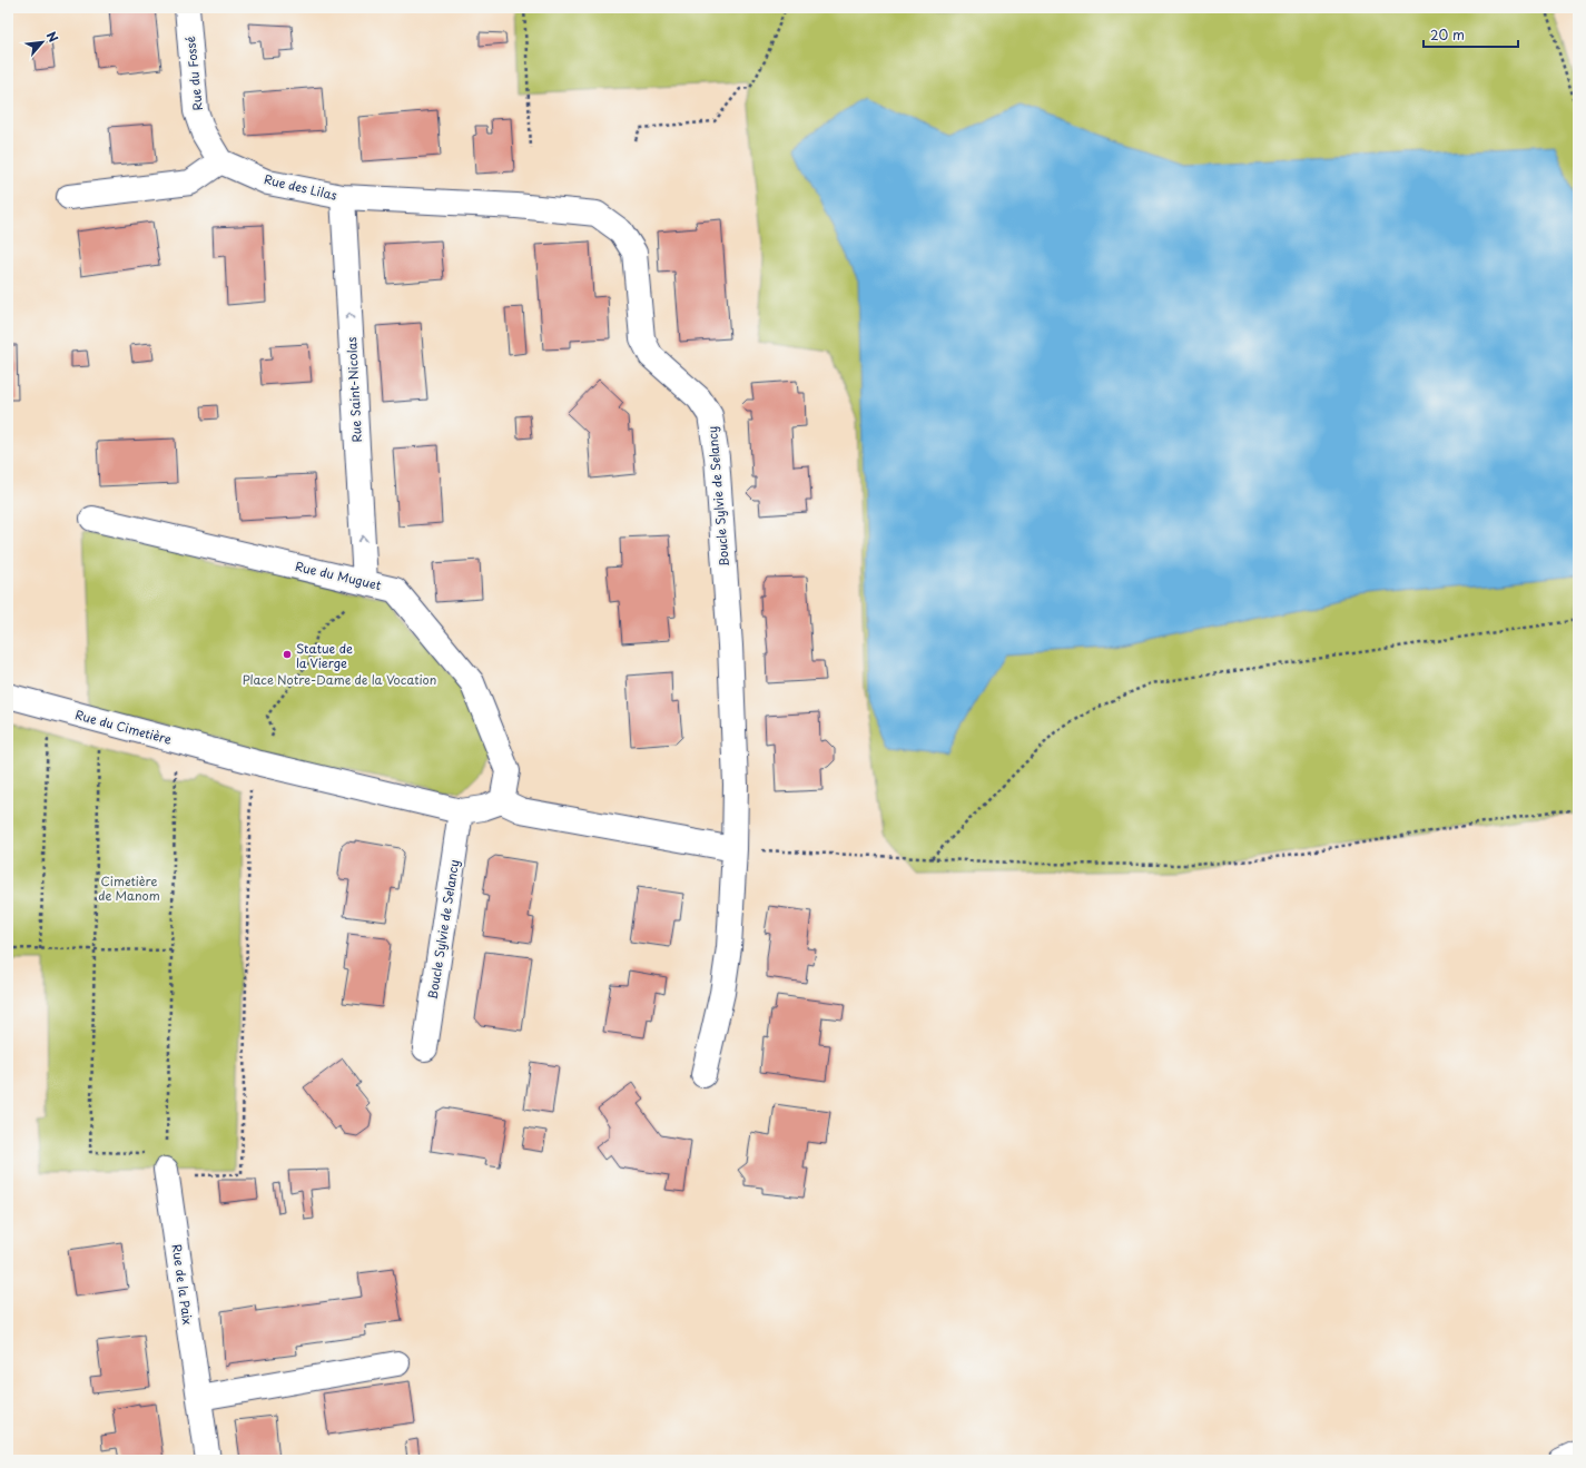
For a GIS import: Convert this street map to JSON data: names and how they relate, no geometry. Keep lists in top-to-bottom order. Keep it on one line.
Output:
{"streets":{"street":["Rue du Fossé","Rue des Lilas","Rue Saint-Nicolas","Boucle Sylvie de Selancy","Rue du Muguet","Rue du Cimetière","Rue de la Paix"]},"crossings":[["Rue du Fossé","Rue des Lilas"],["Rue des Lilas","Rue Saint-Nicolas"],["Rue des Lilas","Boucle Sylvie de Selancy"],["Rue Saint-Nicolas","Rue du Muguet"]],"one_way":["Rue Saint-Nicolas"],"parks":["Place Notre-Dame de la Vocation","Cimetière de Manom"],"places":["Statue de la Vierge"],"scale_bar":"20 m","north":"top right"}
